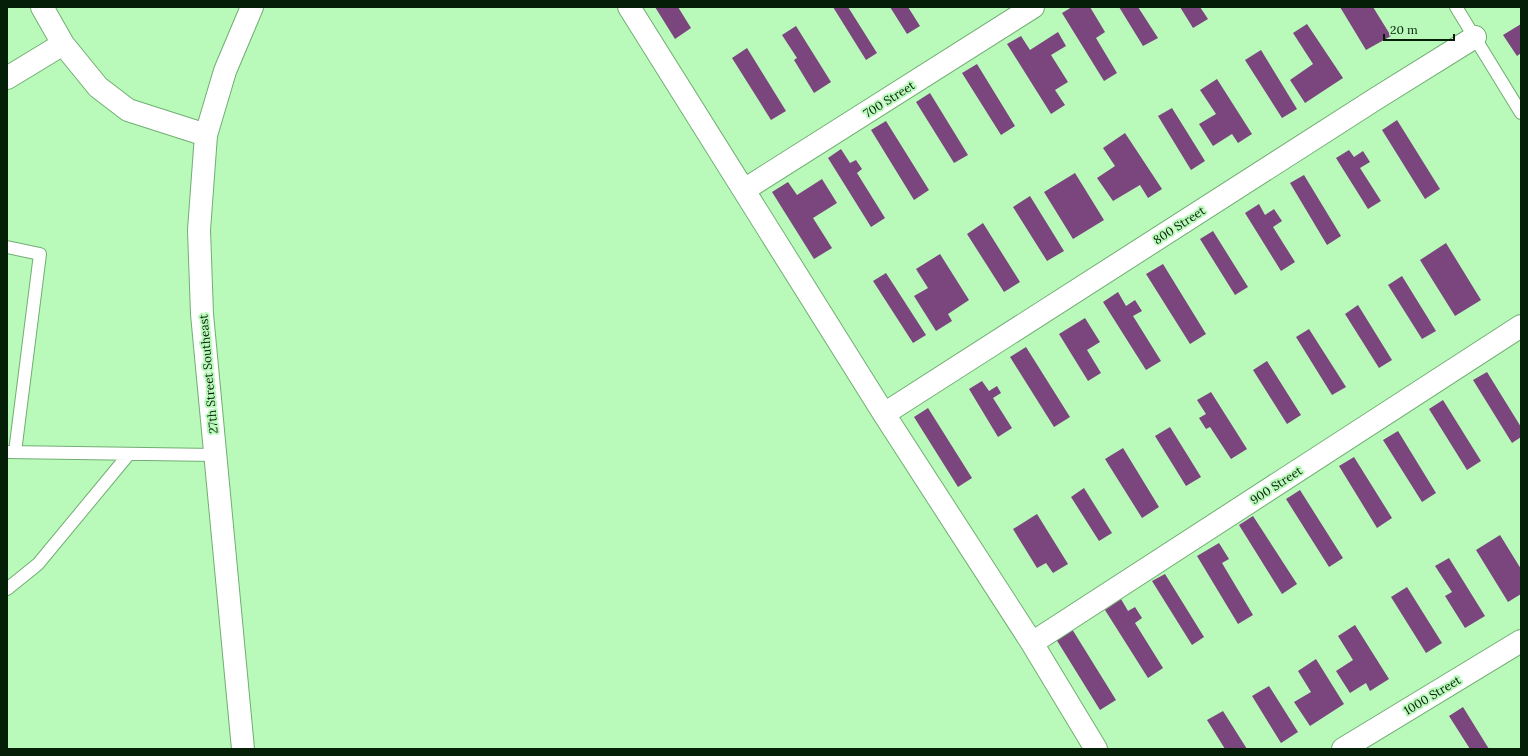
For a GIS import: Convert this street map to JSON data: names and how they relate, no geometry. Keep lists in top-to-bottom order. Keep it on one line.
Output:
{"streets":{"street":["700 Street","800 Street","27th Street Southeast","900 Street","1000 Street"]},"scale_bar":"20 m"}
